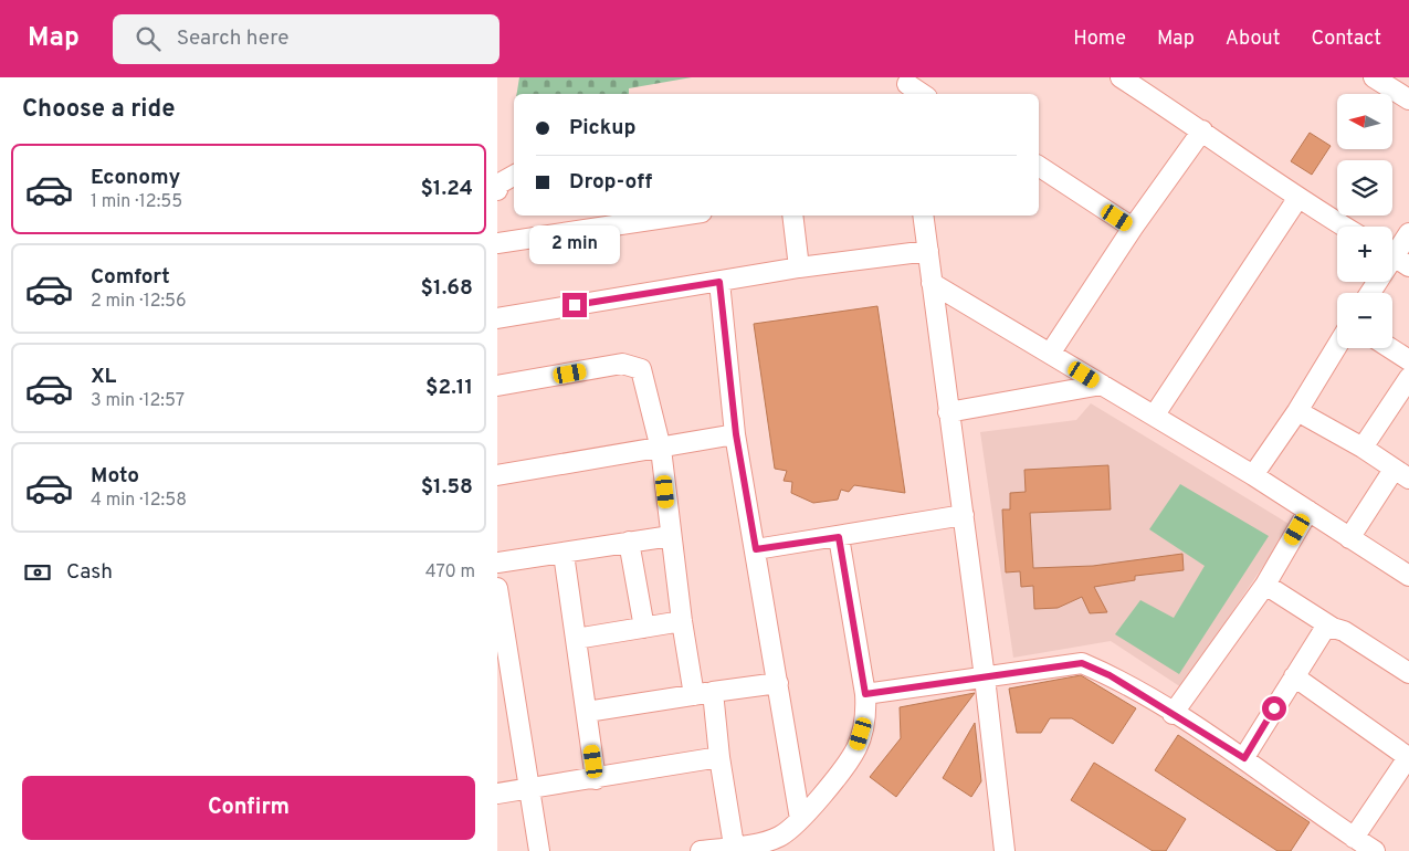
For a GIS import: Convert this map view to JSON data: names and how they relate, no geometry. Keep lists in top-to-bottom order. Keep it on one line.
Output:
{"north":"left","page":{"header":"Map","search":"Search here","nav":["Home","Map","About","Contact"],"heading":"Choose a ride","map_buttons":["+","−"],"banner":["Pickup","Drop-off"],"list":[{"name":"Economy","note":"1 min · 12:55","value":"$1.24"},{"name":"Comfort","note":"2 min · 12:56","value":"$1.68"},{"name":"XL","note":"3 min · 12:57","value":"$2.11"},{"name":"Moto","note":"4 min · 12:58","value":"$1.58"}],"bubble":"2 min","pay":["Cash","470 m"],"buttons":"Confirm"}}
